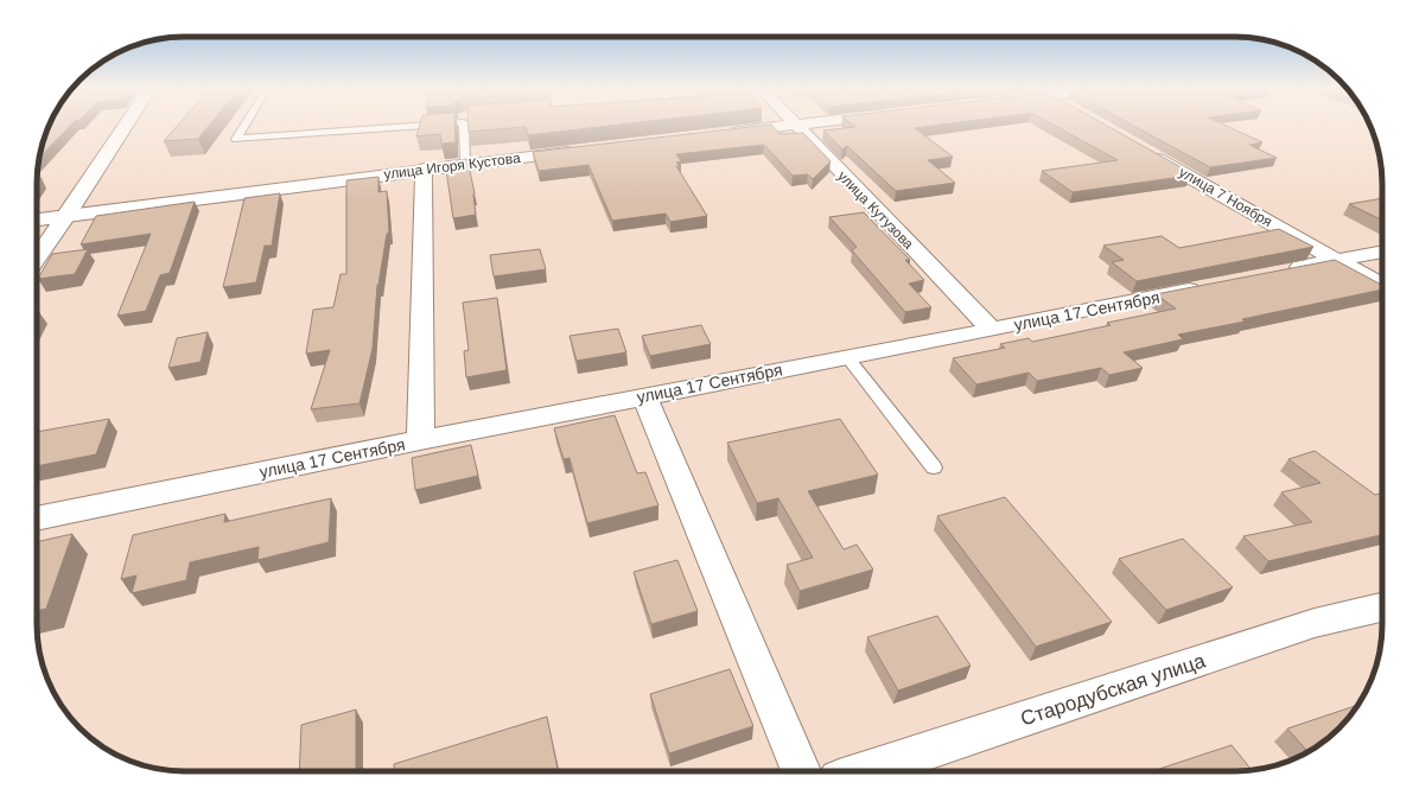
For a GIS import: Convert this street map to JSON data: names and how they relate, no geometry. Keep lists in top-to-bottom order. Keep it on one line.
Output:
{"streets":{"street":["улица Игоря Кустова","улица 7 Ноября","улица Кутузова","улица 17 Сентября","Стародубская улица"]},"crossings":[["улица Кутузова","улица 17 Сентября"]]}
